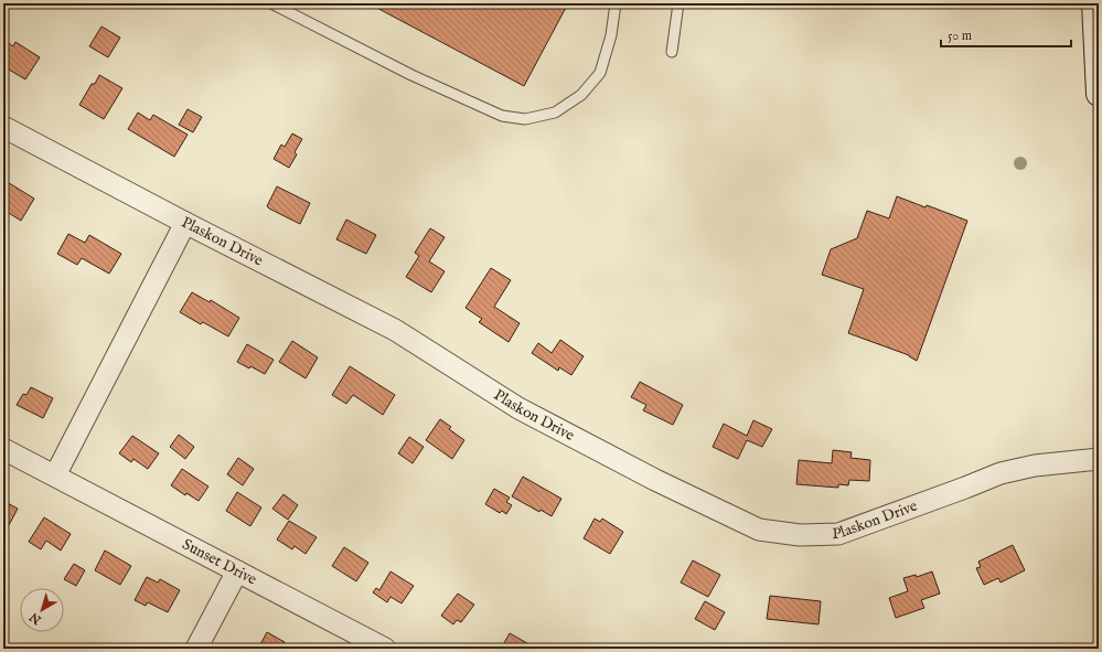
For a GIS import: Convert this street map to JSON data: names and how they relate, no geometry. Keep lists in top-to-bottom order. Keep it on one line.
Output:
{"streets":{"street":["Plaskon Drive","Sunset Drive"]},"scale_bar":"50 m","north":"bottom left"}
